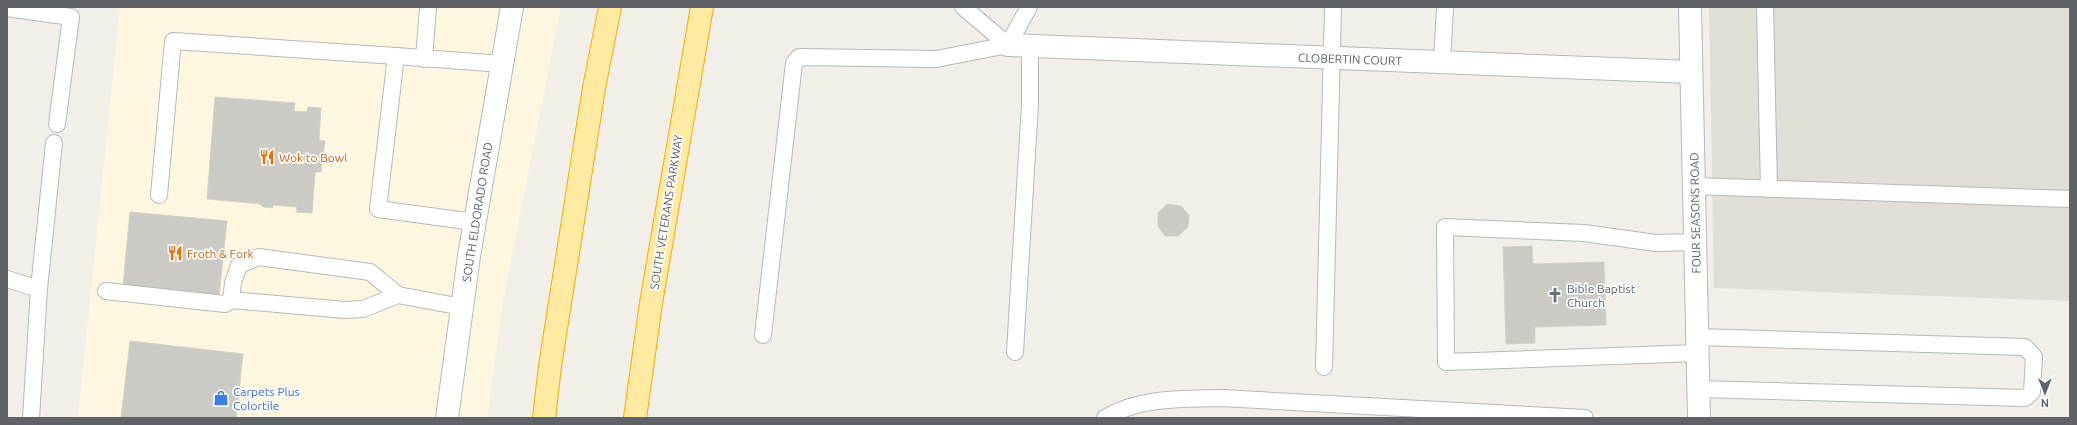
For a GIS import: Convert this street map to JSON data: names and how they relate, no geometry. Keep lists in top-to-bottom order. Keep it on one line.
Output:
{"streets":{"highway":["SOUTH VETERANS PARKWAY"],"street":["CLOBERTIN COURT","SOUTH ELDORADO ROAD","FOUR SEASONS ROAD"]},"crossings":[["CLOBERTIN COURT","FOUR SEASONS ROAD"]],"places":{"restaurant":["Wok to Bowl","Froth & Fork"],"church":["Bible Baptist Church"],"shop":["Carpets Plus Colortile"]},"north":"bottom"}
